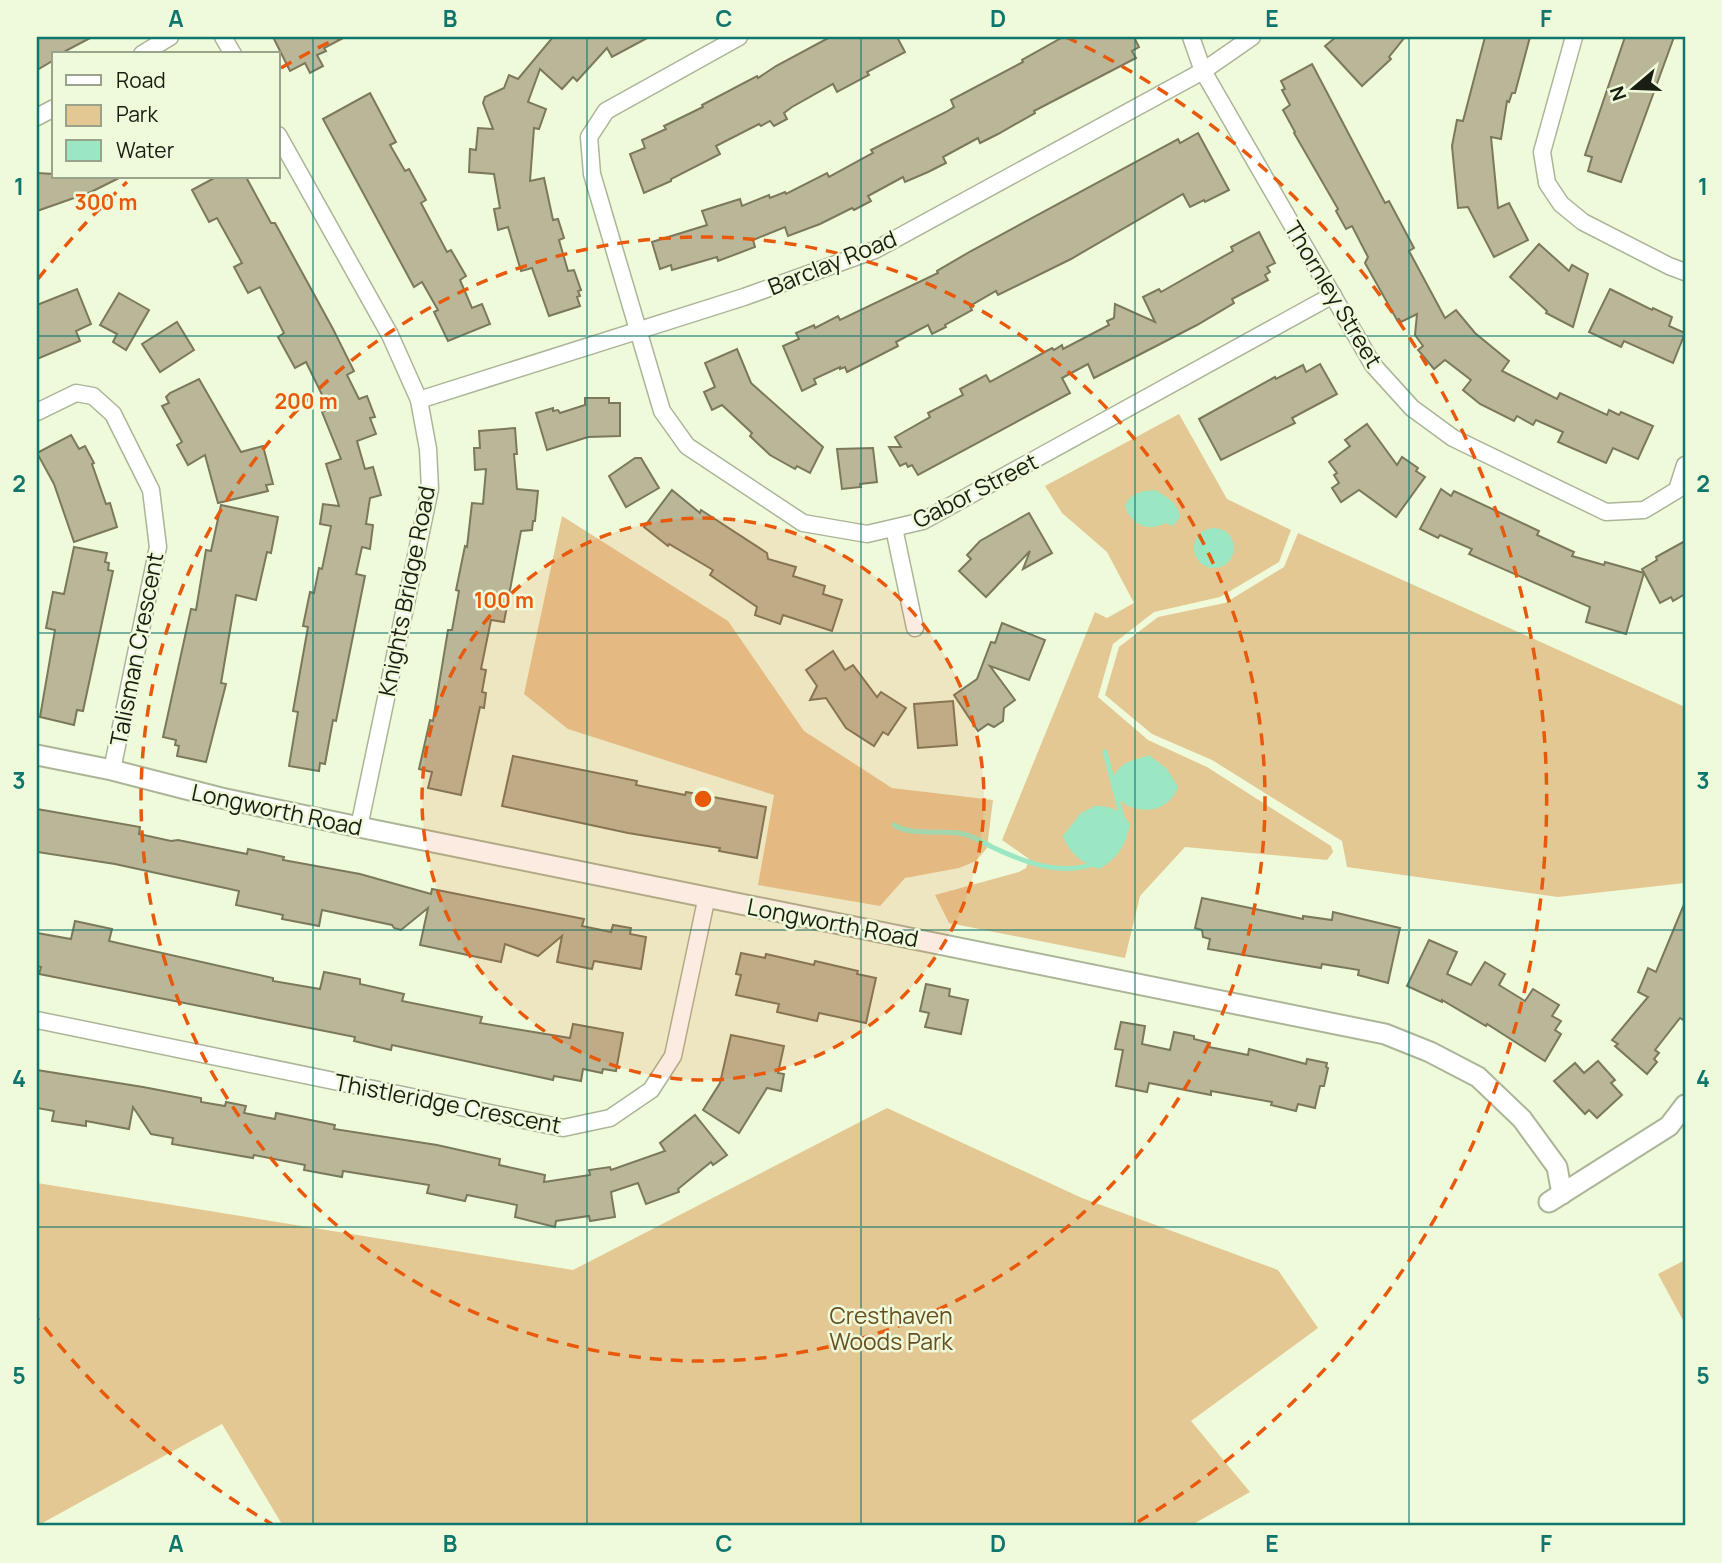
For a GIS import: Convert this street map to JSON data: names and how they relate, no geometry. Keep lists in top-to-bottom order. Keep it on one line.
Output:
{"streets":{"street":["Barclay Road","Thornley Street","Gabor Street","Knights Bridge Road","Talisman Crescent","Longworth Road","Thistleridge Crescent"]},"crossings":[["Barclay Road","Thornley Street"],["Barclay Road","Gabor Street"],["Barclay Road","Knights Bridge Road"],["Thornley Street","Gabor Street"],["Knights Bridge Road","Longworth Road"],["Talisman Crescent","Longworth Road"],["Longworth Road","Thistleridge Crescent"]],"parks":["Cresthaven Woods Park"],"legend":["Road","Park","Water"],"north":"left","grid":{"columns":["A","B","C","D","E","F"],"rows":["1","2","3","4","5"]},"rings":["300 m","200 m","100 m"]}
